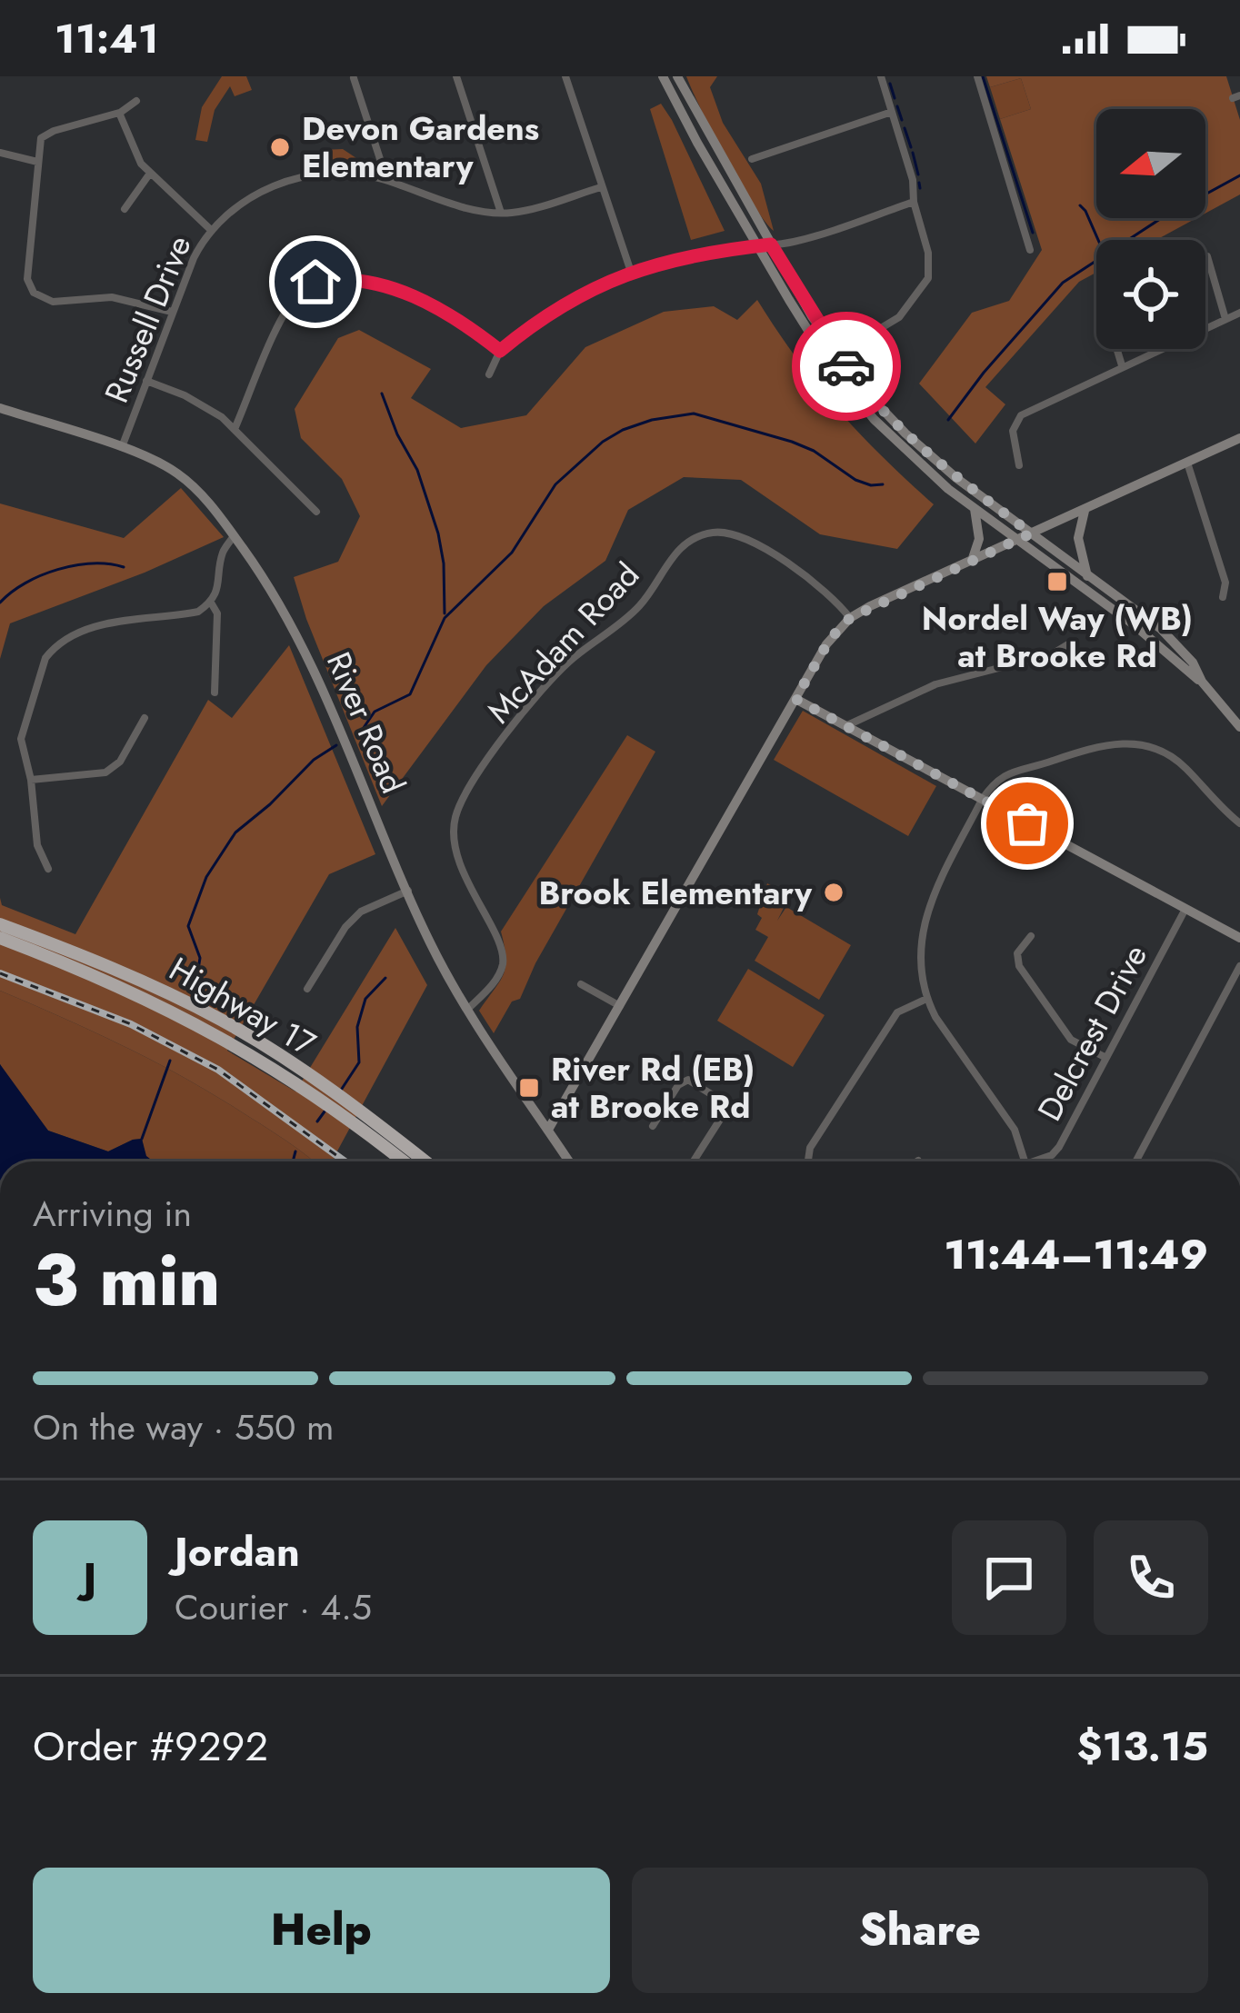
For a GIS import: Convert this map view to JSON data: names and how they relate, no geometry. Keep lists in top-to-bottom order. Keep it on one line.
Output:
{"streets":{"highway":["Highway 17"],"street":["Russell Drive","McAdam Road","River Road","Delcrest Drive"]},"crossings":[["Russell Drive","River Road"],["McAdam Road","River Road"]],"places":{"other":["Devon Gardens Elementary","Brook Elementary"],"transit":["Nordel Way (WB) at Brooke Rd","River Rd (EB) at Brooke Rd"]},"north":"left","page":{"status":"11:41","heading":["3 min","Arriving in","11:44–11:49"],"panel":["Jordan","Courier · 4.5","Order #9292","$13.15"],"bar":"On the way · 550 m","round":"J","buttons":["Help","Share"]}}
